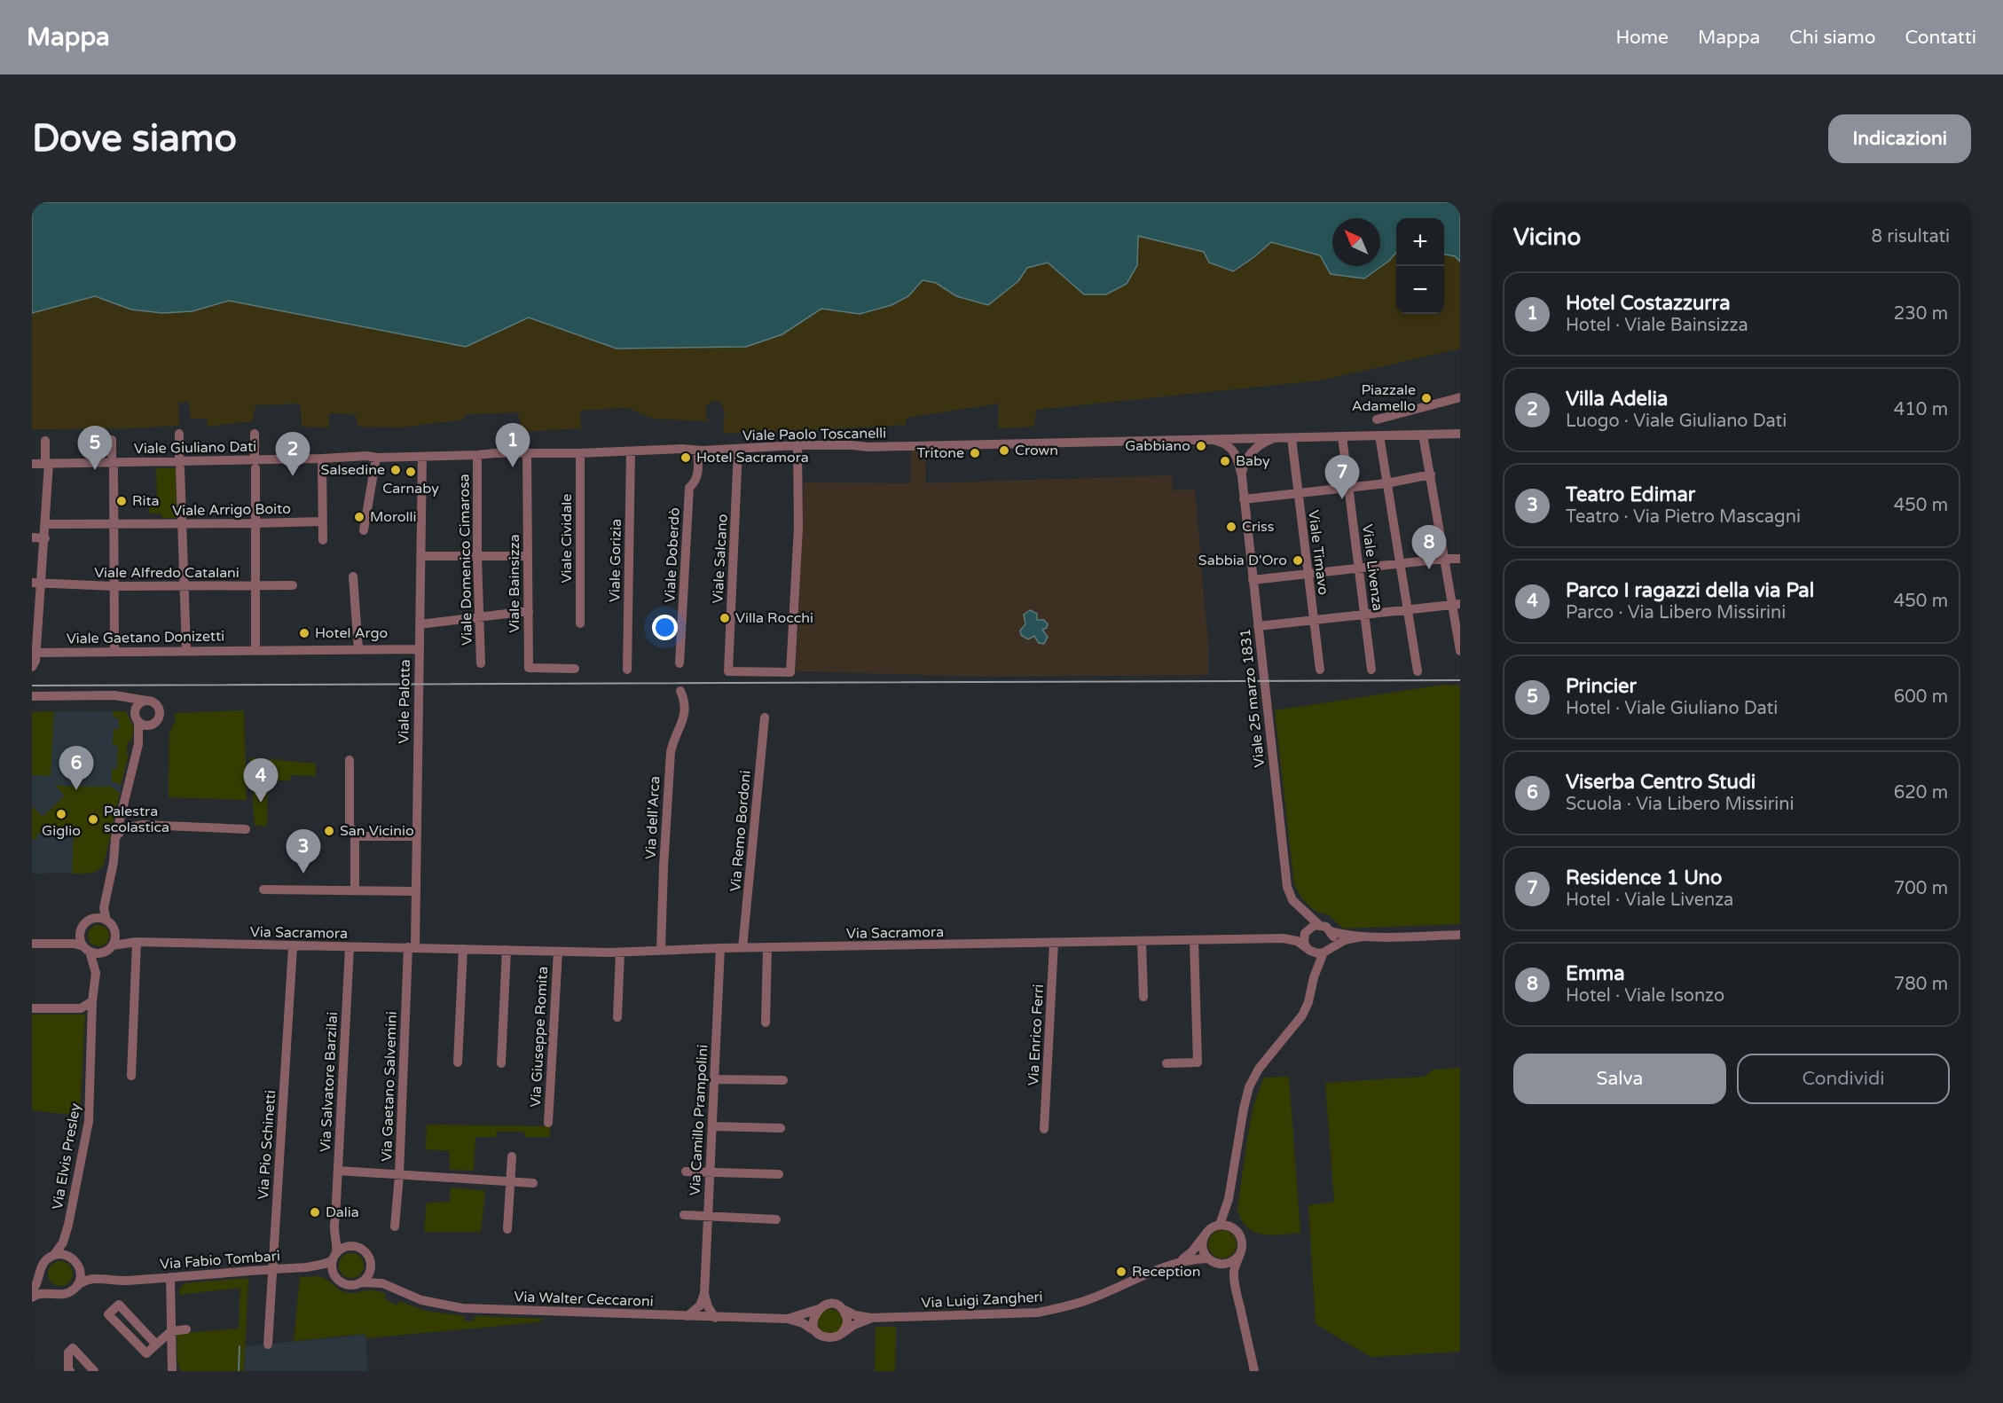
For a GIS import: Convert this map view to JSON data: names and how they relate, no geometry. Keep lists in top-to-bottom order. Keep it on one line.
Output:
{"streets":{"street":["Viale Paolo Toscanelli","Viale Giuliano Dati","Viale Arrigo Boito","Viale Cividale","Viale Timavo","Viale Doberdò","Viale Salcano","Viale Domenico Cimarosa","Viale Gorizia","Viale Livenza","Viale Alfredo Catalani","Viale Bainsizza","Viale Gaetano Donizetti","Viale 25 marzo 1831","Viale Palotta","Via dell'Arca","Via Remo Bordoni","Via Sacramora","Via Enrico Ferri","Via Giuseppe Romita","Via Salvatore Barzilai","Via Gaetano Salvemini","Via Camillo Prampolini","Via Pio Schinetti","Via Elvis Presley","Via Fabio Tombari","Via Walter Ceccaroni","Via Luigi Zangheri"]},"crossings":[["Viale Paolo Toscanelli","Viale Giuliano Dati"],["Viale Paolo Toscanelli","Viale Cividale"],["Viale Paolo Toscanelli","Viale Timavo"],["Viale Paolo Toscanelli","Viale Doberdò"],["Viale Paolo Toscanelli","Viale Salcano"],["Viale Paolo Toscanelli","Viale Domenico Cimarosa"],["Viale Paolo Toscanelli","Viale Gorizia"],["Viale Paolo Toscanelli","Viale Livenza"],["Viale Paolo Toscanelli","Viale Bainsizza"],["Viale Paolo Toscanelli","Viale 25 marzo 1831"],["Viale Paolo Toscanelli","Viale Palotta"],["Viale Giuliano Dati","Viale Palotta"],["Viale Gaetano Donizetti","Viale Palotta"],["Viale 25 marzo 1831","Via Sacramora"],["Viale Palotta","Via Sacramora"],["Viale Palotta","Via Gaetano Salvemini"],["Via dell'Arca","Via Sacramora"],["Via Remo Bordoni","Via Sacramora"],["Via Sacramora","Via Enrico Ferri"],["Via Sacramora","Via Giuseppe Romita"],["Via Sacramora","Via Salvatore Barzilai"],["Via Sacramora","Via Gaetano Salvemini"],["Via Sacramora","Via Camillo Prampolini"],["Via Sacramora","Via Pio Schinetti"],["Via Sacramora","Via Elvis Presley"],["Via Salvatore Barzilai","Via Fabio Tombari"],["Via Salvatore Barzilai","Via Walter Ceccaroni"],["Via Camillo Prampolini","Via Walter Ceccaroni"],["Via Pio Schinetti","Via Fabio Tombari"],["Via Elvis Presley","Via Fabio Tombari"],["Via Fabio Tombari","Via Walter Ceccaroni"],["Via Walter Ceccaroni","Via Luigi Zangheri"]],"places":["Piazzale Adamello","Gabbiano","Crown","Tritone","Hotel Sacramora","Baby","Salsedine","Carnaby","Rita","Morolli","Criss","Sabbia D'Oro","Villa Rocchi","Hotel Argo","Giglio","Palestra scolastica","San Vicinio","Dalia","Reception"],"north":"top left","page":{"header":"Mappa","nav":["Home","Mappa","Chi siamo","Contatti"],"buttons":["Indicazioni",["Salva","Condividi"]],"title":"Dove siamo","heading":["Vicino","8 risultati"],"map_buttons":["+","−"],"list":[{"mark":"1","name":"Hotel Costazzurra","note":"Hotel · Viale Bainsizza","value":"230 m"},{"mark":"2","name":"Villa Adelia","note":"Luogo · Viale Giuliano Dati","value":"410 m"},{"mark":"3","name":"Teatro Edimar","note":"Teatro · Via Pietro Mascagni","value":"450 m"},{"mark":"4","name":"Parco I ragazzi della via Pal","note":"Parco · Via Libero Missirini","value":"450 m"},{"mark":"5","name":"Princier","note":"Hotel · Viale Giuliano Dati","value":"600 m"},{"mark":"6","name":"Viserba Centro Studi","note":"Scuola · Via Libero Missirini","value":"620 m"},{"mark":"7","name":"Residence 1 Uno","note":"Hotel · Viale Livenza","value":"700 m"},{"mark":"8","name":"Emma","note":"Hotel · Viale Isonzo","value":"780 m"}],"pins":["1","5","2","7","8","6","4","3"]}}
